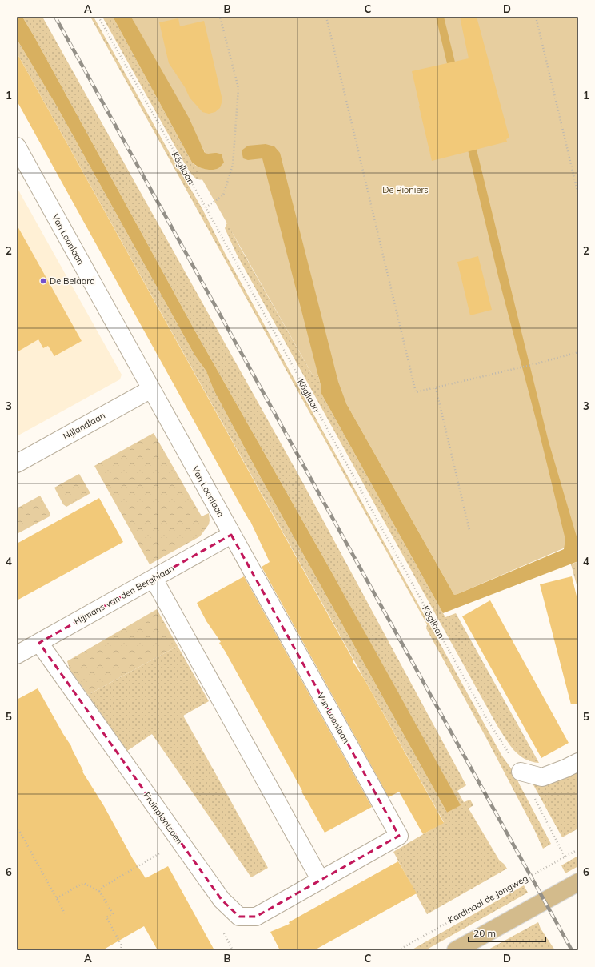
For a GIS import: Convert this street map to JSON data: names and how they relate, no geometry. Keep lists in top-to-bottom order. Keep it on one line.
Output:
{"streets":{"street":["Van Loonlaan","Nijlandlaan","Hijmans van den Berghlaan","Fruinplantsoen"],"path":["Kögllaan","Kardinaal de Jongweg"]},"crossings":[["Kögllaan","Kardinaal de Jongweg"],["Van Loonlaan","Nijlandlaan"],["Van Loonlaan","Hijmans van den Berghlaan"],["Van Loonlaan","Fruinplantsoen"],["Hijmans van den Berghlaan","Fruinplantsoen"]],"parks":["De Pioniers"],"places":["De Beiaard"],"scale_bar":"20 m","grid":{"columns":["A","B","C","D"],"rows":["1","2","3","4","5","6"]}}
